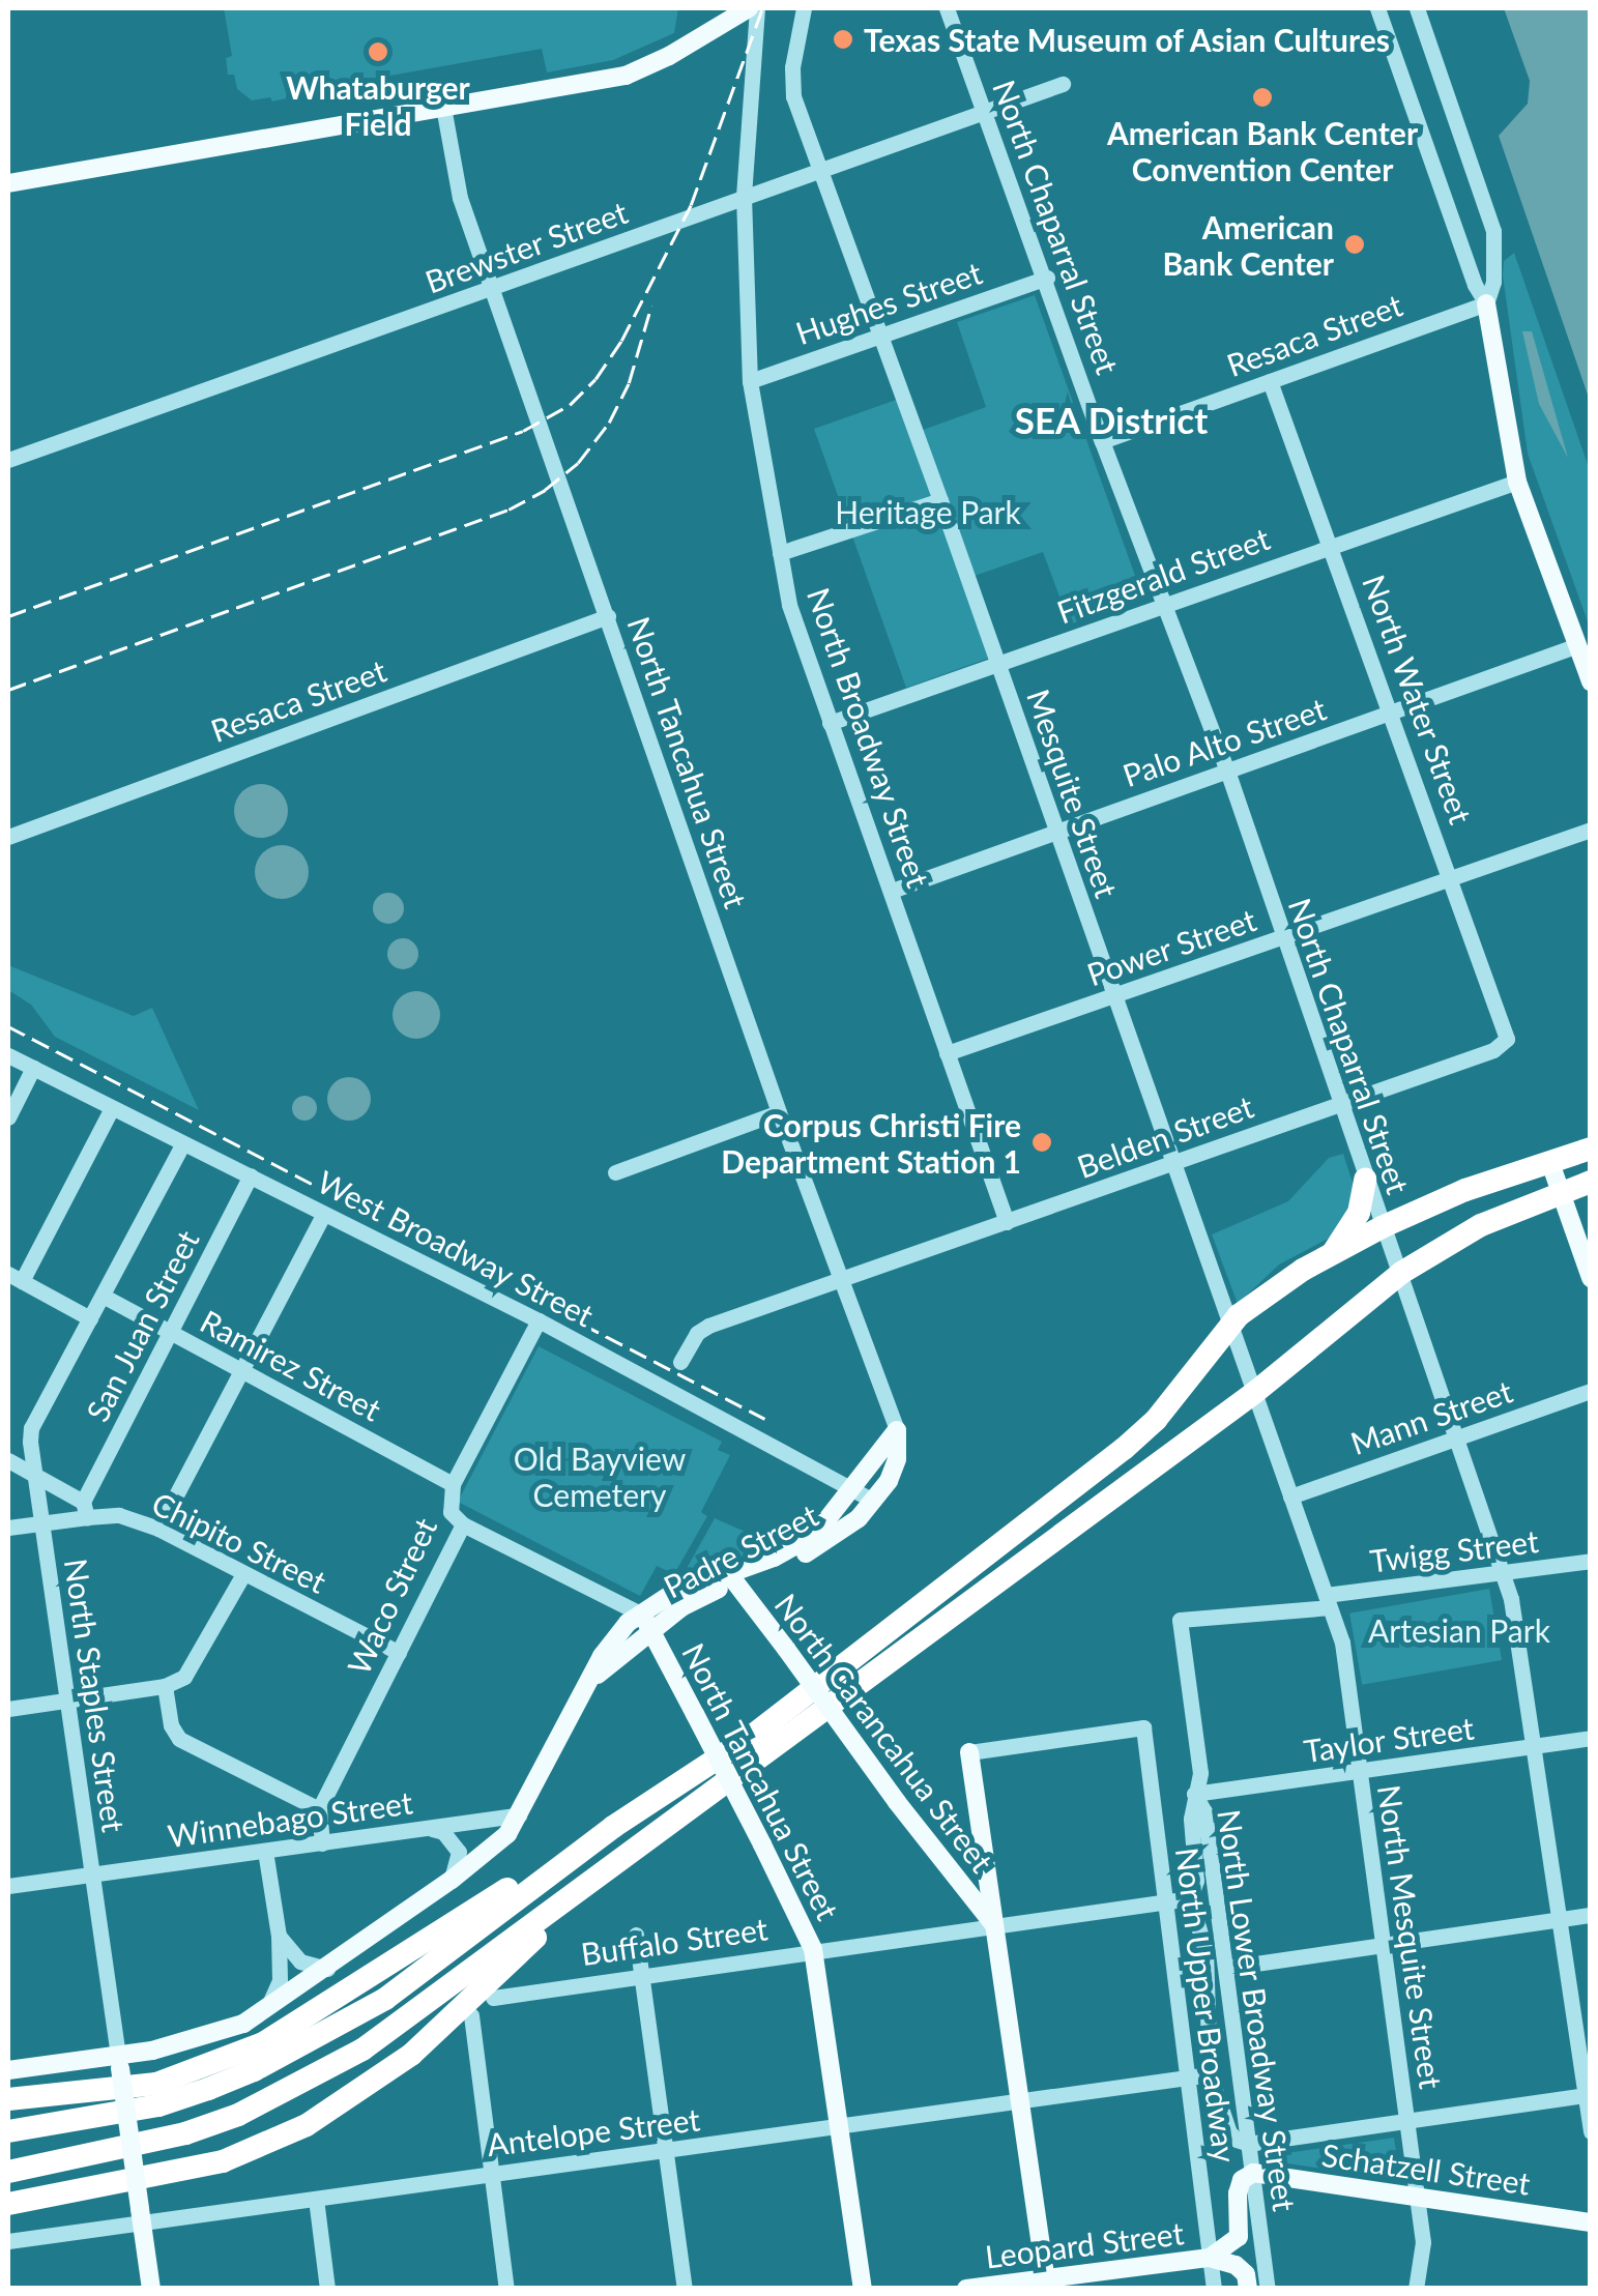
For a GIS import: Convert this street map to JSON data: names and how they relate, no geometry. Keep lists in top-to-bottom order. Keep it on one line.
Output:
{"streets":{"main road":["North Tancahua Street","Padre Street","North Staples Street","North Carancahua Street","Schatzell Street","Leopard Street"],"street":["North Chaparral Street","Brewster Street","Hughes Street","Resaca Street","Fitzgerald Street","North Water Street","North Broadway Street","Palo Alto Street","Mesquite Street","Power Street","Belden Street","West Broadway Street","San Juan Street","Ramirez Street","Mann Street","Chipito Street","Twigg Street","Waco Street","Taylor Street","Winnebago Street","North Mesquite Street","Buffalo Street","North Upper Broadway","North Lower Broadway Street","Antelope Street"]},"crossings":[["North Chaparral Street","Brewster Street"],["North Chaparral Street","Hughes Street"],["North Chaparral Street","Resaca Street"],["North Chaparral Street","Fitzgerald Street"],["North Chaparral Street","Palo Alto Street"],["North Chaparral Street","Power Street"],["North Chaparral Street","Belden Street"],["North Chaparral Street","Mann Street"],["North Chaparral Street","Twigg Street"],["North Chaparral Street","Taylor Street"],["Brewster Street","North Broadway Street"],["Brewster Street","North Tancahua Street"],["Brewster Street","Mesquite Street"],["Hughes Street","North Broadway Street"],["Hughes Street","Mesquite Street"],["Resaca Street","North Water Street"],["Resaca Street","North Tancahua Street"],["Fitzgerald Street","North Water Street"],["Fitzgerald Street","North Broadway Street"],["Fitzgerald Street","Mesquite Street"],["North Water Street","Palo Alto Street"],["North Water Street","Power Street"],["North Water Street","Belden Street"],["North Broadway Street","Palo Alto Street"],["North Broadway Street","Power Street"],["North Broadway Street","Belden Street"],["Palo Alto Street","Mesquite Street"],["North Tancahua Street","Belden Street"],["North Tancahua Street","Padre Street"],["North Tancahua Street","Buffalo Street"],["North Tancahua Street","Antelope Street"],["Mesquite Street","Power Street"],["Mesquite Street","Belden Street"],["Mesquite Street","Mann Street"],["Mesquite Street","Twigg Street"],["Mesquite Street","North Mesquite Street"],["West Broadway Street","San Juan Street"],["West Broadway Street","Padre Street"],["West Broadway Street","Waco Street"],["West Broadway Street","North Staples Street"],["San Juan Street","Ramirez Street"],["San Juan Street","Chipito Street"],["Ramirez Street","Waco Street"],["Ramirez Street","North Staples Street"],["Chipito Street","Waco Street"],["Chipito Street","North Staples Street"],["Padre Street","North Staples Street"],["Padre Street","North Carancahua Street"],["Padre Street","Winnebago Street"],["Twigg Street","North Mesquite Street"],["Twigg Street","North Lower Broadway Street"],["North Staples Street","Winnebago Street"],["North Staples Street","Antelope Street"],["North Carancahua Street","Buffalo Street"],["North Carancahua Street","North Upper Broadway"],["North Carancahua Street","Antelope Street"],["North Carancahua Street","Leopard Street"],["Taylor Street","North Mesquite Street"],["Taylor Street","North Lower Broadway Street"],["North Mesquite Street","Schatzell Street"],["Buffalo Street","North Upper Broadway"],["North Upper Broadway","Antelope Street"],["North Upper Broadway","Leopard Street"],["North Lower Broadway Street","Schatzell Street"]],"districts":["SEA District"],"parks":["Heritage Park","Old Bayview Cemetery","Artesian Park"],"places":["Texas State Museum of Asian Cultures","Whataburger Field","American Bank Center Convention Center","American Bank Center","Corpus Christi Fire Department Station 1"]}
